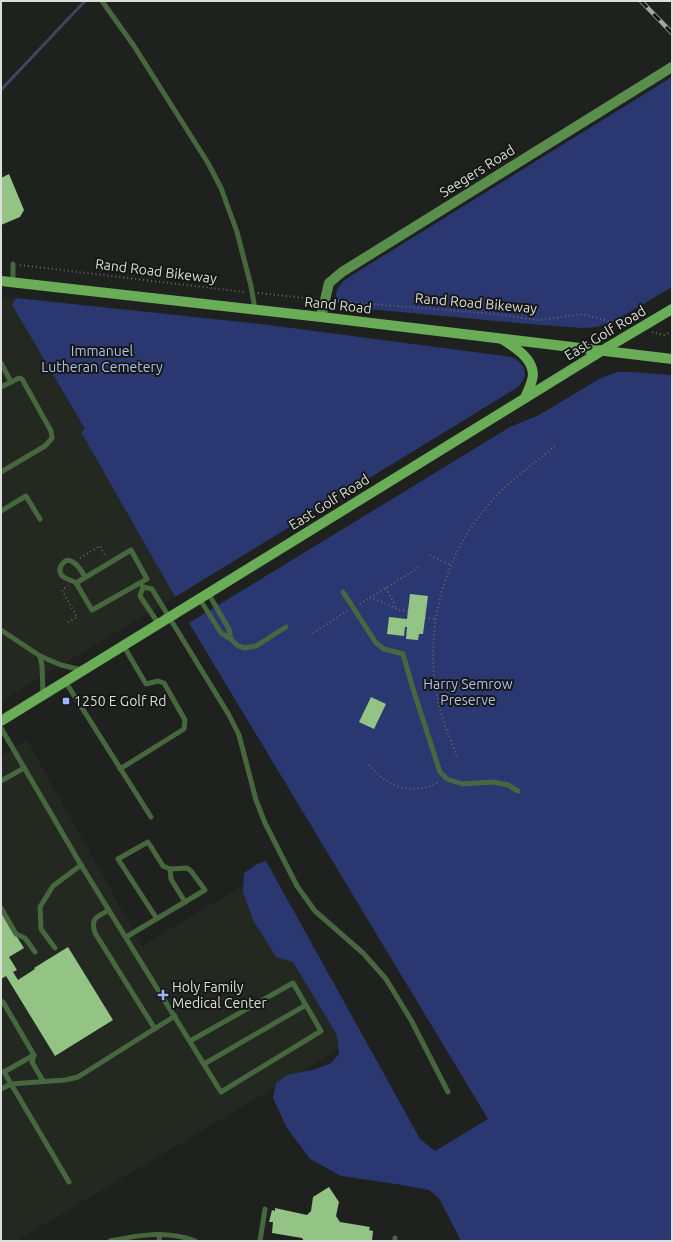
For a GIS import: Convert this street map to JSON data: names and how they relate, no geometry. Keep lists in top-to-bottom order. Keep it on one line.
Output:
{"streets":{"main road":["Rand Road","East Golf Road"],"street":["Seegers Road"],"path":["Rand Road Bikeway"]},"crossings":[["Seegers Road","Rand Road"],["Rand Road","East Golf Road"]],"parks":["Immanuel Lutheran Cemetery","Harry Semrow Preserve"],"places":{"transit":["1250 E Golf Rd"],"health":["Holy Family Medical Center"]}}
